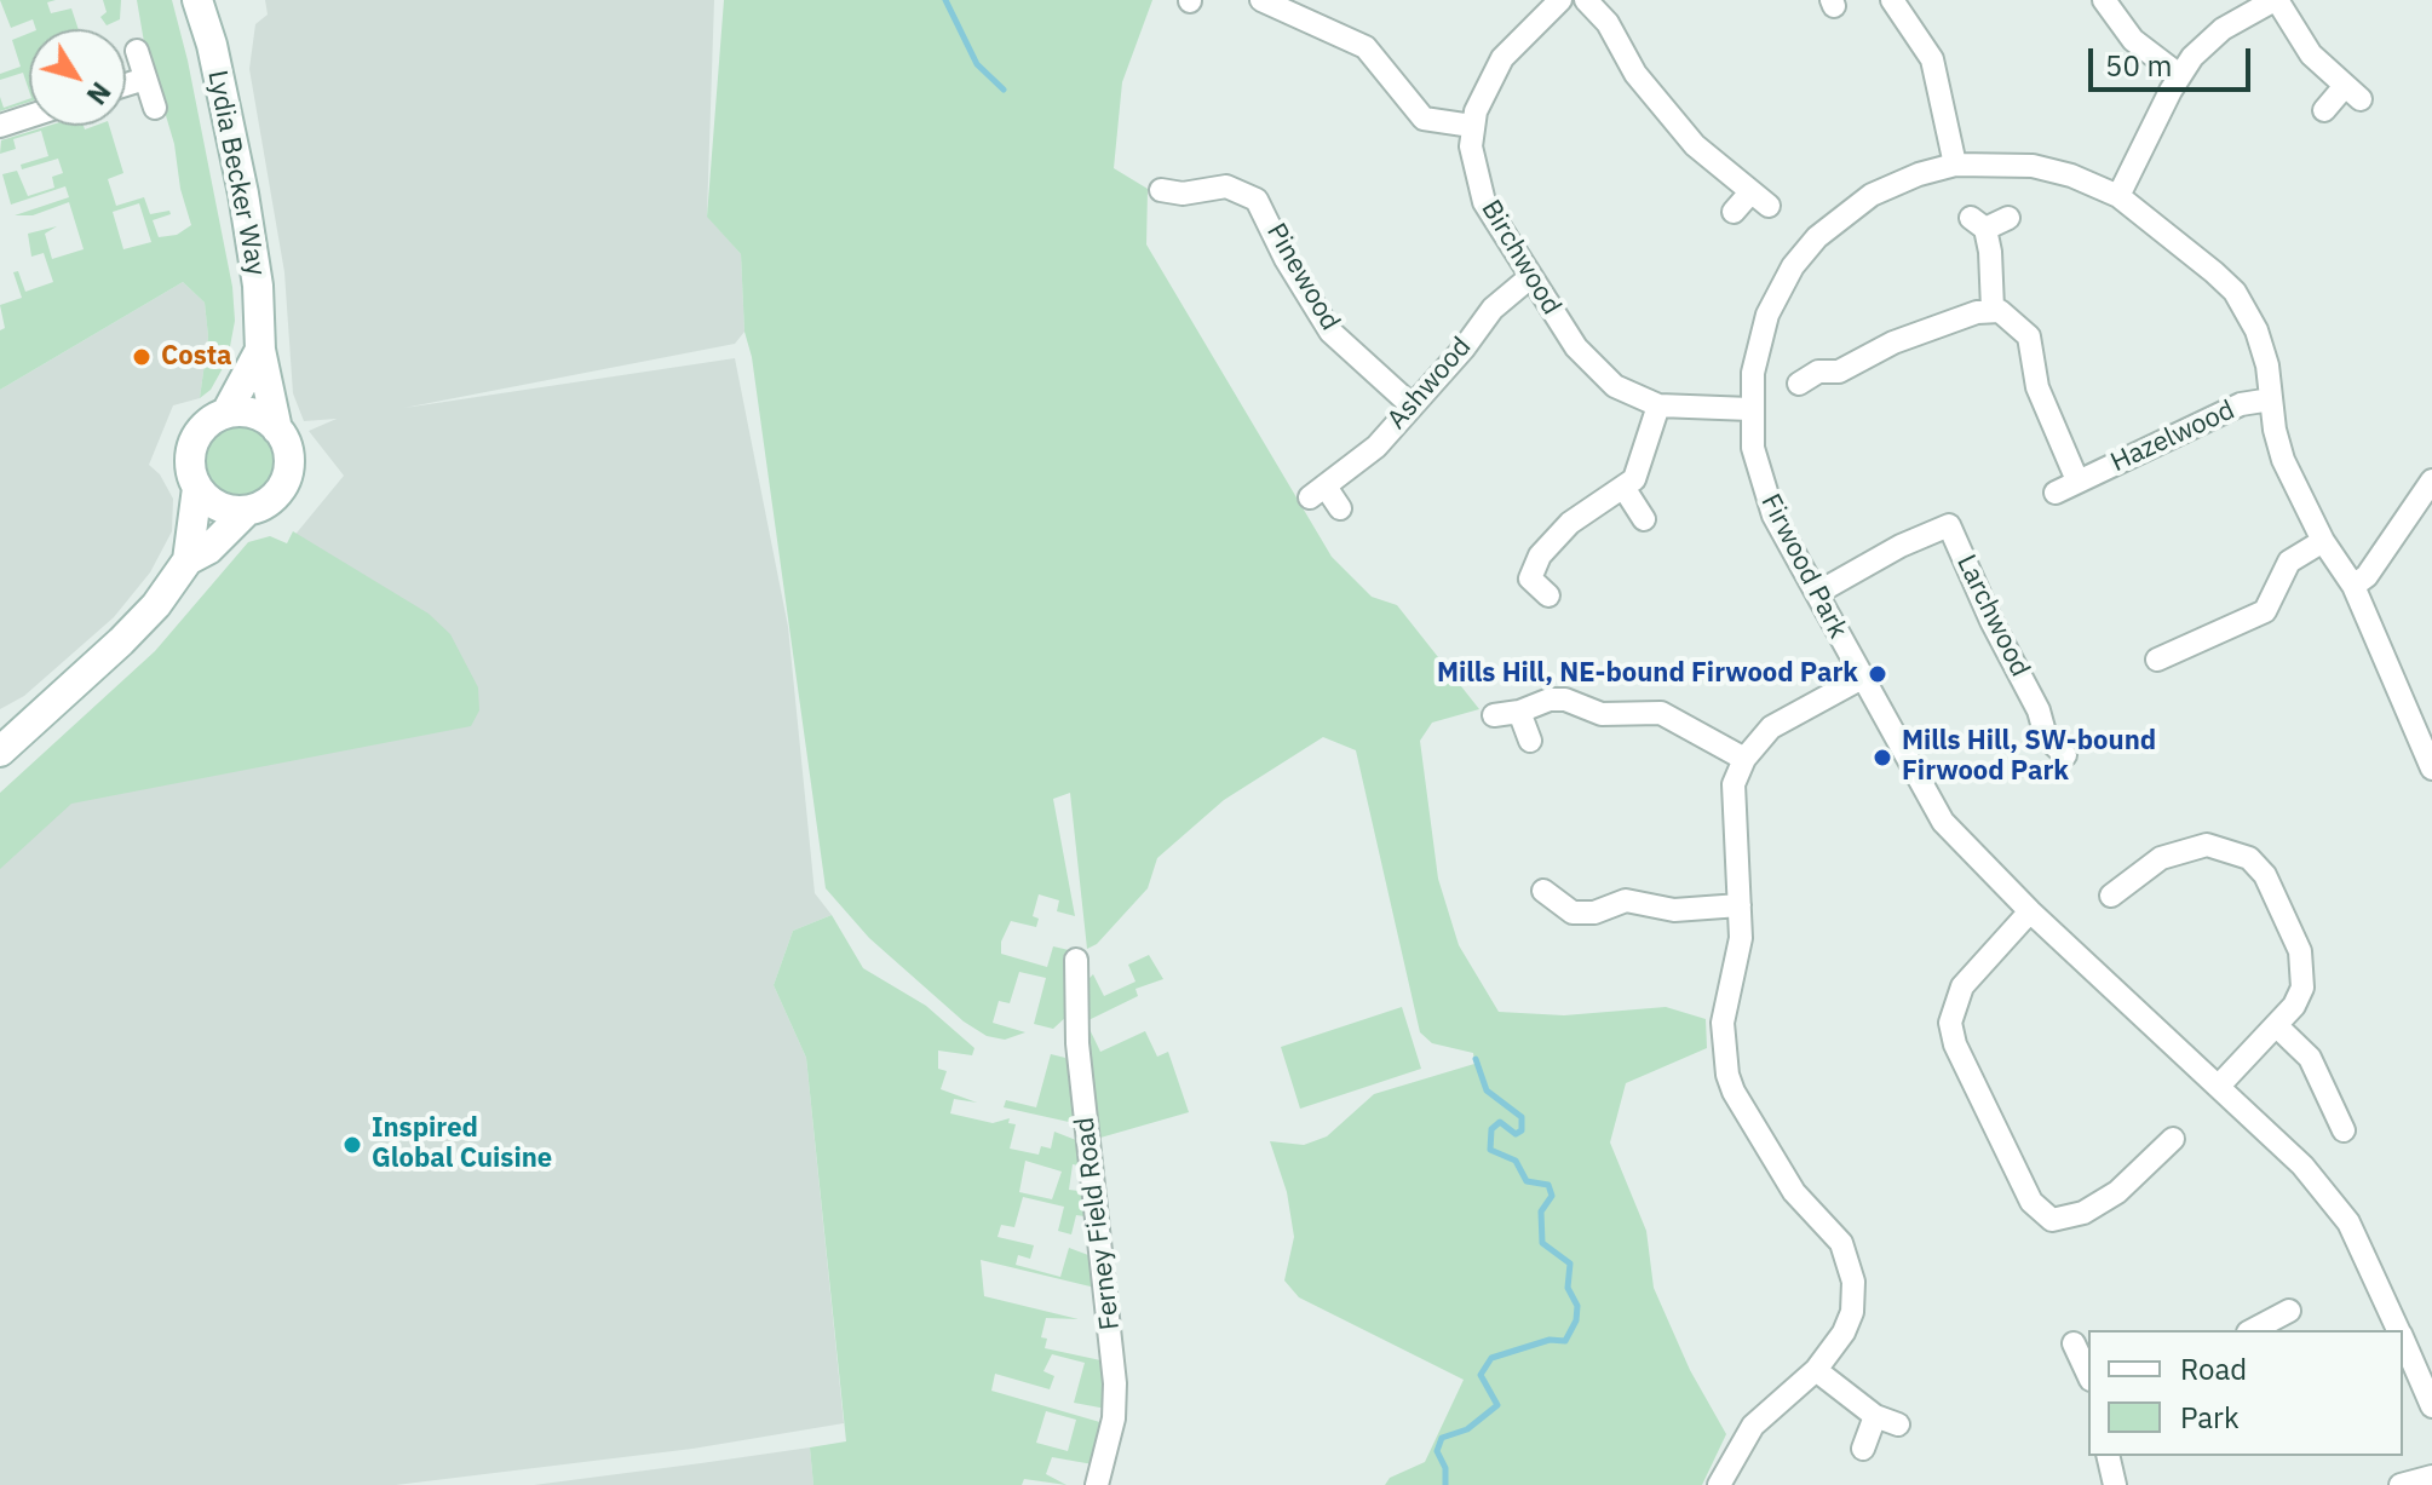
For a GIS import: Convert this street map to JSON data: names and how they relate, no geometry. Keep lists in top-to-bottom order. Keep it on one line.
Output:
{"streets":{"street":["Lydia Becker Way","Birchwood","Pinewood","Ashwood","Hazelwood","Firwood Park","Larchwood","Ferney Field Road"]},"crossings":[["Birchwood","Ashwood"],["Birchwood","Firwood Park"],["Pinewood","Ashwood"],["Hazelwood","Firwood Park"],["Firwood Park","Larchwood"]],"places":["Costa","Mills Hill, NE-bound Firwood Park","Mills Hill, SW-bound Firwood Park","Inspired Global Cuisine"],"legend":["Road","Park"],"scale_bar":"50 m","north":"bottom right"}
